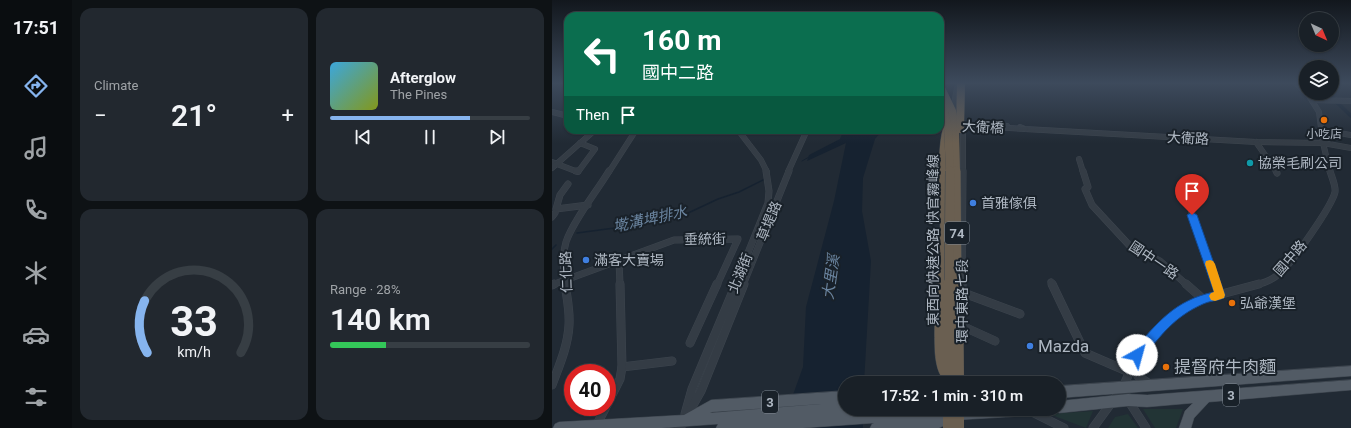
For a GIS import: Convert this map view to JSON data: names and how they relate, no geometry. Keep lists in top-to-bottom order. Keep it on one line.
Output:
{"streets":{"highway":["74","東西向快速公路 快官霧峰線"],"main road":["3"],"street":["大衛橋","大衛路","草堤路","垂統街","國中路","國中一路","仁化路","北湖街","環中東路七段"]},"crossings":[["大衛橋","大衛路"],["大衛橋","環中東路七段"],["大衛路","國中路"],["草堤路","北湖街"],["草堤路","3"],["垂統街","仁化路"],["國中路","國中一路"],["國中路","3"],["北湖街","3"]],"water":["墘溝埤排水","大里溪"],"places":["小吃店","協榮毛刷公司","首雅傢俱","滿客大賣場","弘爺漢堡","Mazda","提督府牛肉麵"],"north":"bottom right","page":{"tabs":"17:51","tile":["Climate",["Range · 28%","140 km"]],"turn":["160 m","國中二路"],"song":["Afterglow","The Pines"],"then":"Then","heat":["−","21°","+"],"limit":"40","trip":"17:52 · 1 min · 310 m","gauge":["33","km/h"]}}
